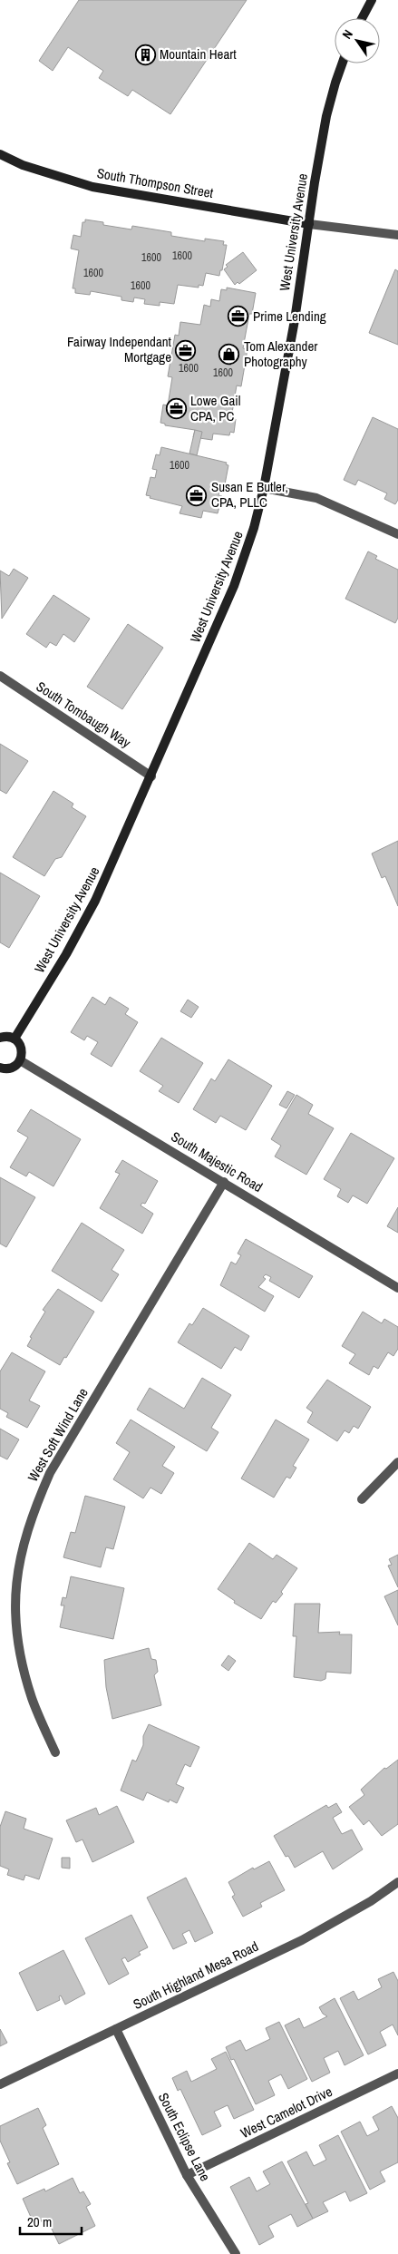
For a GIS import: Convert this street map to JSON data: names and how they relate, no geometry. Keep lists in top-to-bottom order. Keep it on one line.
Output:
{"streets":{"street":["South Thompson Street","West University Avenue","South Tombaugh Way","South Majestic Road","West Soft Wind Lane","South Highland Mesa Road","West Camelot Drive","South Eclipse Lane"]},"crossings":[["South Thompson Street","West University Avenue"],["West University Avenue","South Tombaugh Way"],["South Majestic Road","West Soft Wind Lane"],["South Highland Mesa Road","South Eclipse Lane"],["West Camelot Drive","South Eclipse Lane"]],"places":{"building":["Mountain Heart"],"office":["Prime Lending","Fairway Independant Mortgage","Lowe Gail CPA, PC","Susan E Butler, CPA, PLLC"],"shop":["Tom Alexander Photography"]},"house_numbers":["1600","1600","1600","1600","1600","1600","1600"],"scale_bar":"20 m","north":"top left"}
